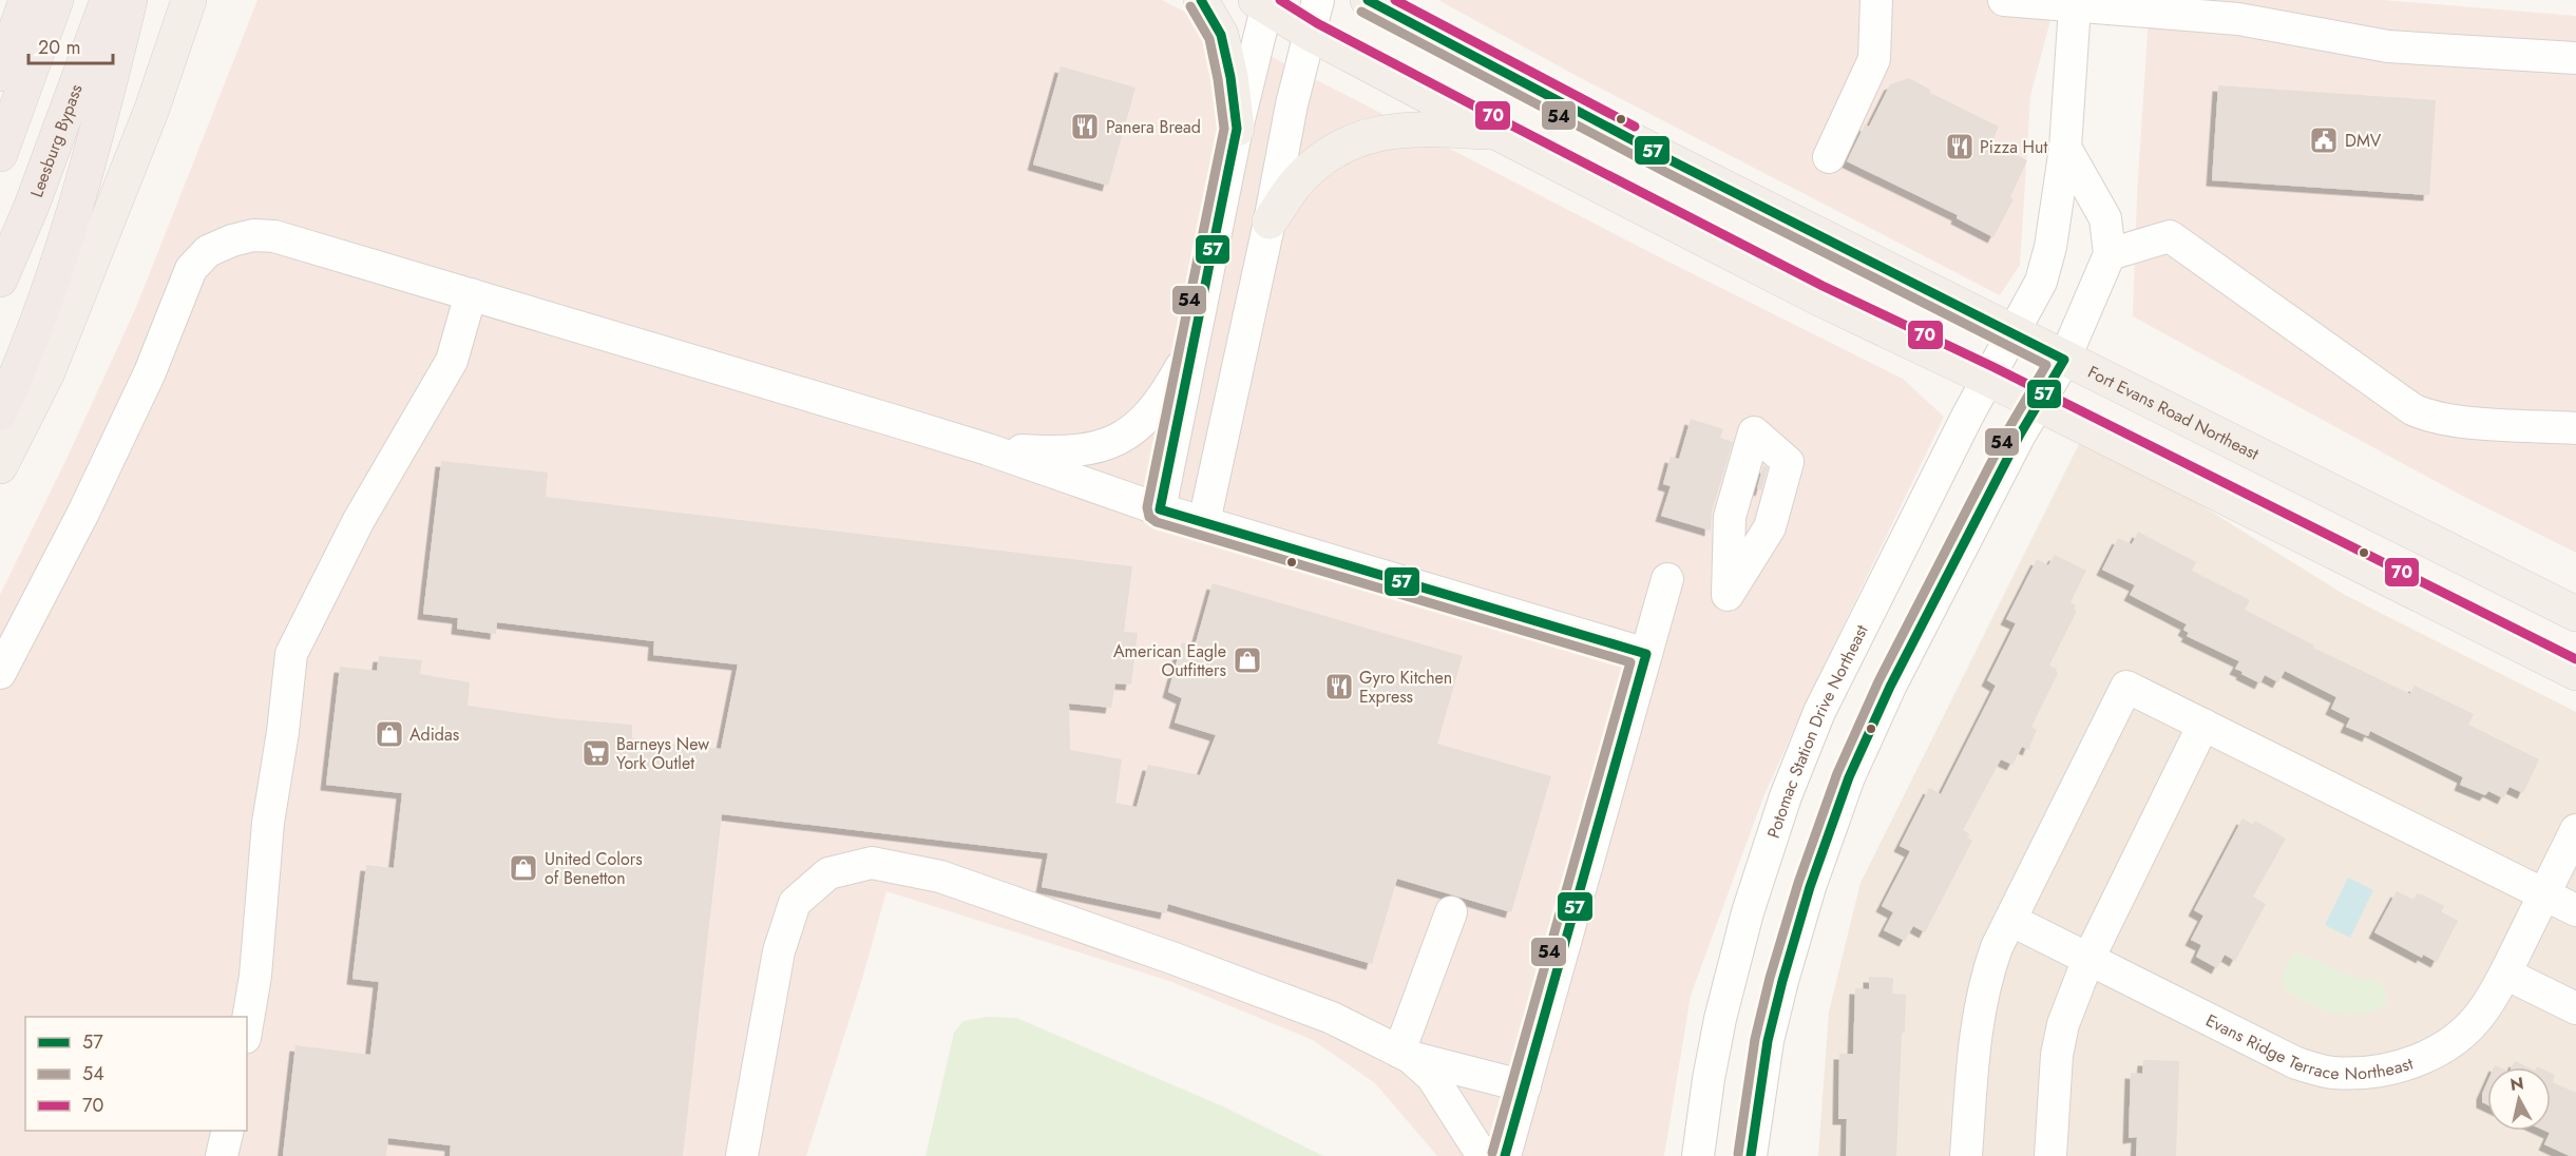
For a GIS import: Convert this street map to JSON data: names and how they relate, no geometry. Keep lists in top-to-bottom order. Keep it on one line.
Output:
{"streets":{"highway":["Leesburg Bypass"],"main road":["Fort Evans Road Northeast"],"street":["Potomac Station Drive Northeast","Evans Ridge Terrace Northeast"]},"crossings":[["Fort Evans Road Northeast","Potomac Station Drive Northeast"]],"places":{"restaurant":["Panera Bread","Pizza Hut","Gyro Kitchen Express"],"public building":["DMV"],"shop":["American Eagle Outfitters","Adidas","United Colors of Benetton"],"supermarket":["Barneys New York Outlet"]},"lines":["transit line 57","transit line 70","transit line 54"],"legend":["57","54","70"],"scale_bar":"20 m","north":"top"}
